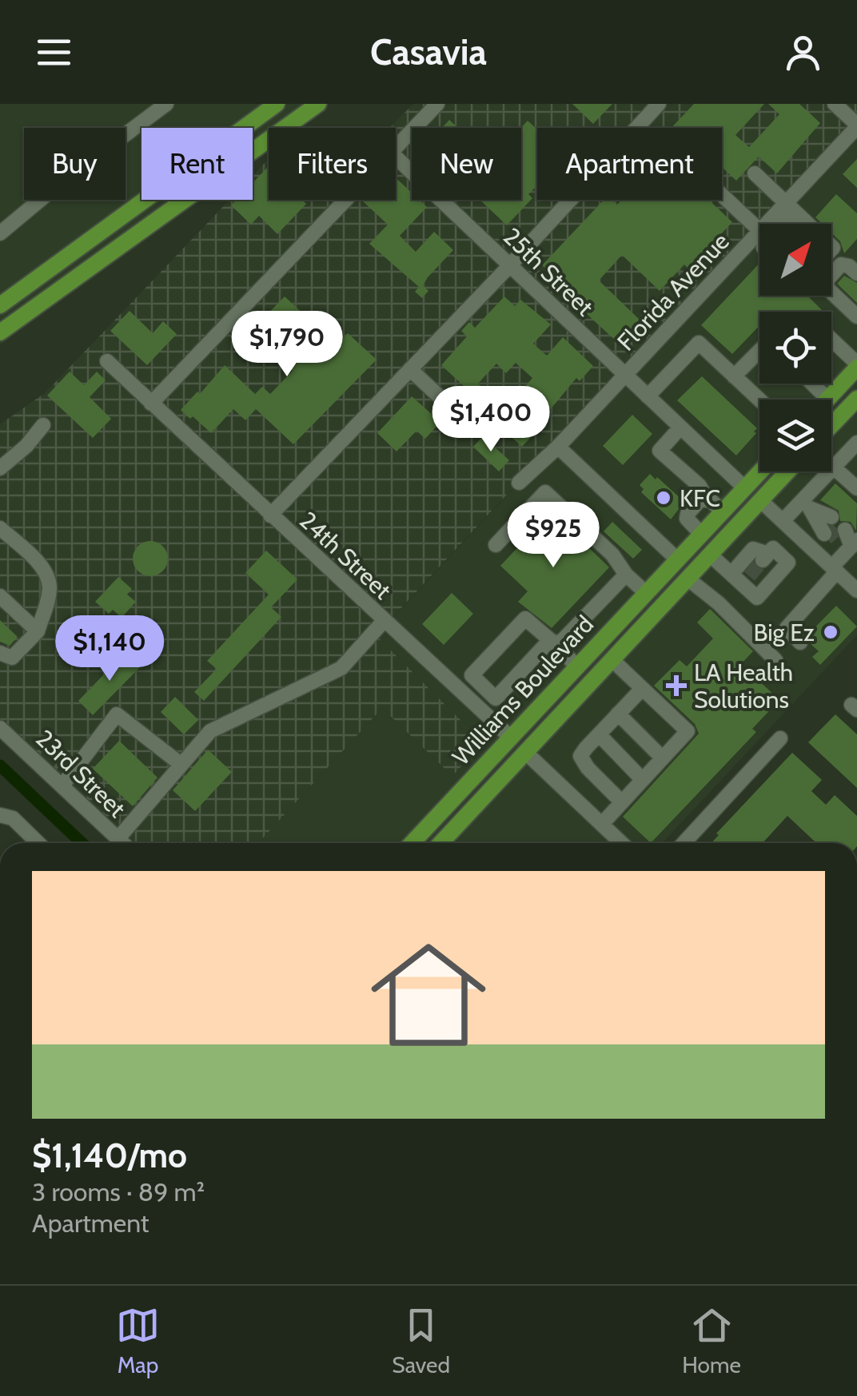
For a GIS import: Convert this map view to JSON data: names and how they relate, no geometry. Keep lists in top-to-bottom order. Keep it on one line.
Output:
{"streets":{"main road":["Williams Boulevard"],"street":["25th Street","Florida Avenue","24th Street","23rd Street"]},"crossings":[["25th Street","Florida Avenue"],["25th Street","Williams Boulevard"],["24th Street","Williams Boulevard"]],"places":{"other":["KFC","Big Ez"],"health":["LA Health Solutions"]},"north":"top right","page":{"header":"Casavia","chip":["Buy","Rent","Filters","New","Apartment"],"price":["$1,790","$1,400","$925","$1,140"],"list":[{"name":"$1,140/mo","note":"3 rooms · 89 m² · Apartment"}],"tabs":["Map","Saved","Home"]}}
